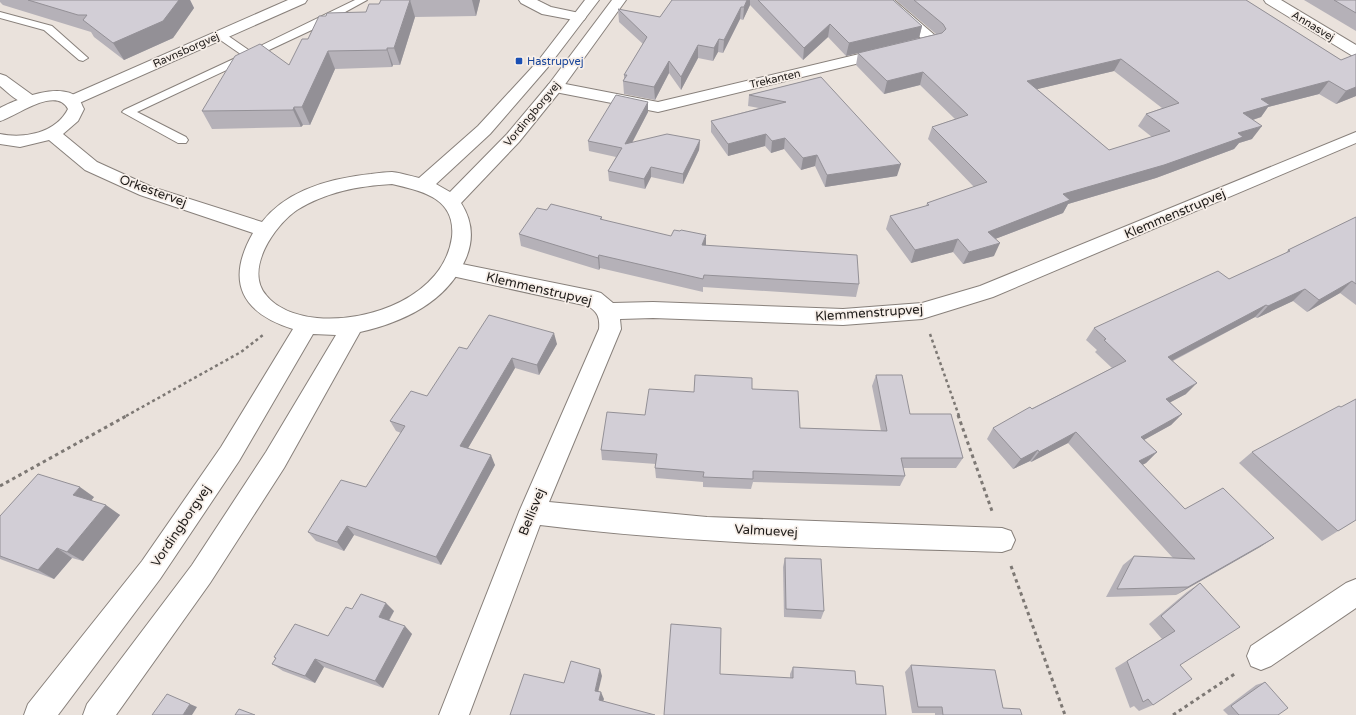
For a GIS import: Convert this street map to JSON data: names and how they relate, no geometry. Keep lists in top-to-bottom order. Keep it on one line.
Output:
{"streets":{"street":["Annasvej","Ravnsborgvej","Trekanten","Vordingborgvej","Orkestervej","Klemmenstrupvej","Bellisvej","Valmuevej"]},"crossings":[["Trekanten","Vordingborgvej"],["Klemmenstrupvej","Bellisvej"],["Bellisvej","Valmuevej"]],"places":{"transit":["Hastrupvej"]}}
